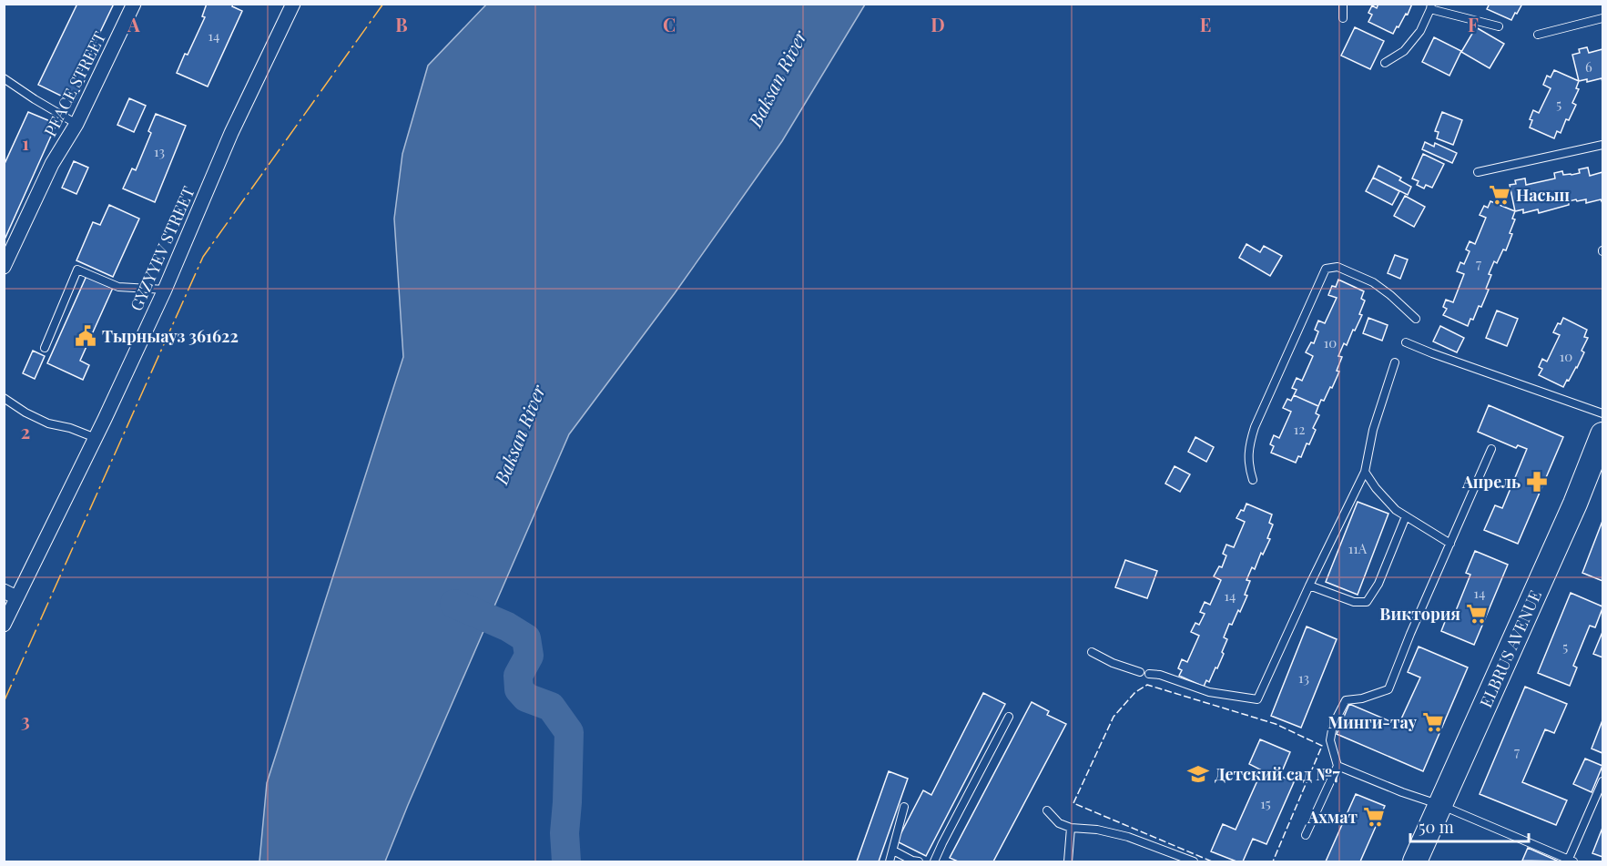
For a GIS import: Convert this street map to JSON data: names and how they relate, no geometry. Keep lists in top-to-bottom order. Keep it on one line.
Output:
{"streets":{"main road":["ELBRUS AVENUE"],"street":["PEACE STREET","GYZYYEV STREET"]},"water":["Baksan River"],"places":{"supermarket":["Насып","Виктория","Минги-тау","Ахмат"],"public building":["Тырныауз 361622"],"pharmacy":["Апрель"],"school or university":["Детский сад №7"]},"house_numbers":["14","6","5","13","7","10","10","12","11А","14","14","5","13","7","15"],"scale_bar":"50 m","grid":{"columns":["A","B","C","D","E","F"],"rows":["1","2","3"]}}
